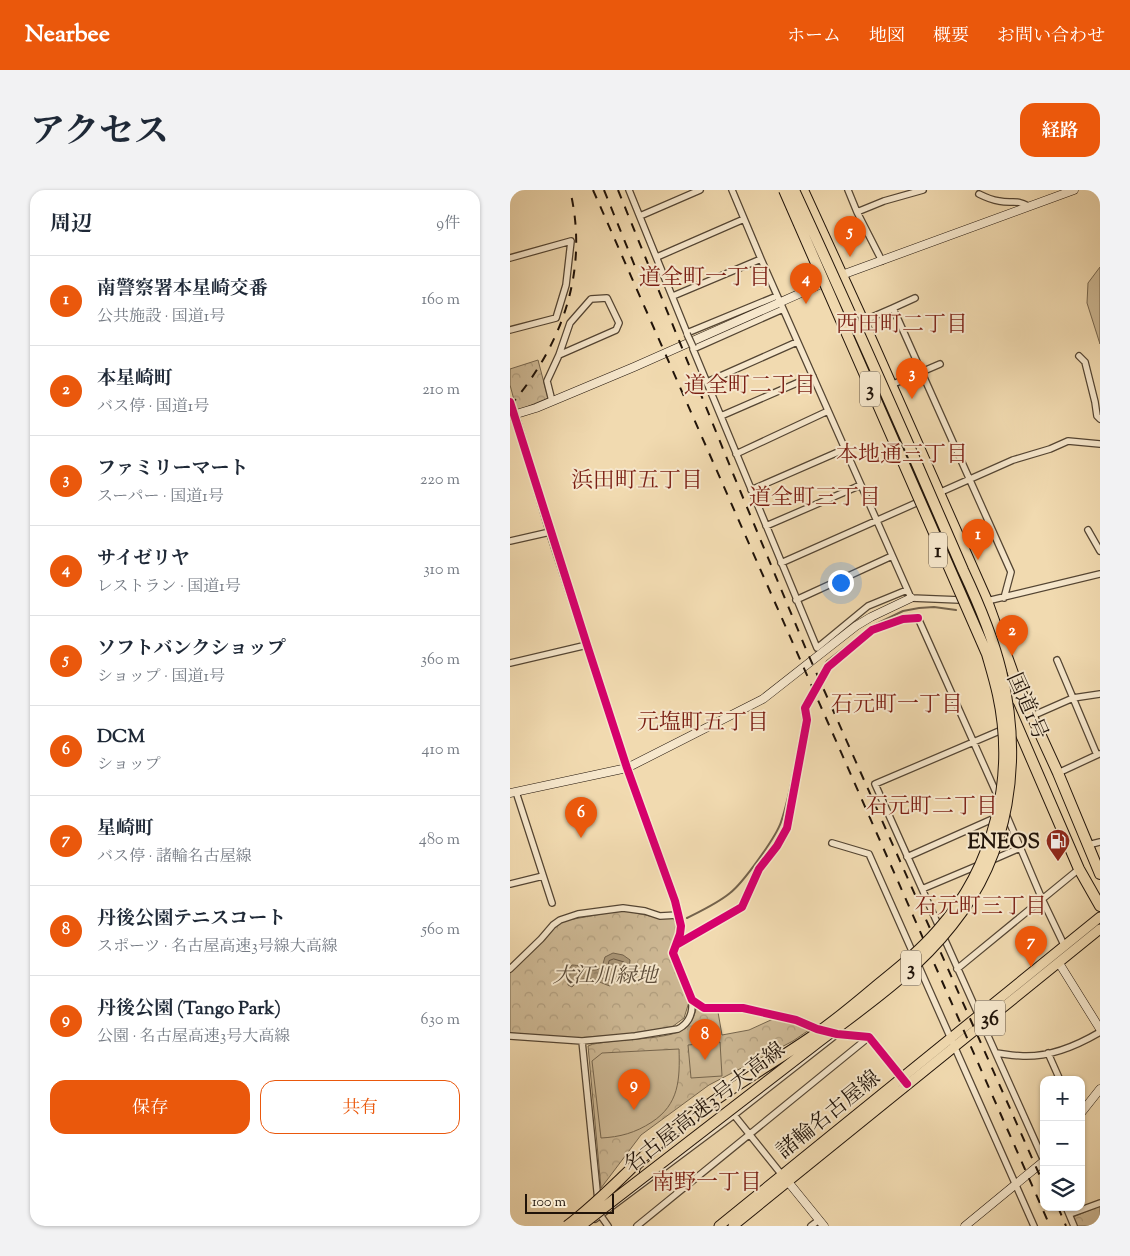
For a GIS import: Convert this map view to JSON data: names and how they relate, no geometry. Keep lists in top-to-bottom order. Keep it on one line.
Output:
{"streets":{"highway":["3","1","国道1号","名古屋高速3号大高線"],"main road":["36","諸輪名古屋線"]},"crossings":[["3","国道1号"],["3","名古屋高速3号大高線"]],"districts":["道全町一丁目","西田町二丁目","道全町二丁目","本地通三丁目","浜田町五丁目","道全町三丁目","石元町一丁目","元塩町五丁目","石元町二丁目","石元町三丁目","南野一丁目"],"parks":["大江川緑地"],"places":{"fuel station":["ENEOS"]},"scale_bar":"100 m","page":{"header":"Nearbee","nav":["ホーム","地図","概要","お問い合わせ"],"title":"アクセス","buttons":["経路",["保存","共有"]],"heading":["周辺","9件"],"pins":["5","4","3","1","2","6","7","8","9"],"list":[{"mark":"1","name":"南警察署本星崎交番","note":"公共施設 · 国道1号","value":"160 m"},{"mark":"2","name":"本星崎町","note":"バス停 · 国道1号","value":"210 m"},{"mark":"3","name":"ファミリーマート","note":"スーパー · 国道1号","value":"220 m"},{"mark":"4","name":"サイゼリヤ","note":"レストラン · 国道1号","value":"310 m"},{"mark":"5","name":"ソフトバンクショップ","note":"ショップ · 国道1号","value":"360 m"},{"mark":"6","name":"DCM","note":"ショップ","value":"410 m"},{"mark":"7","name":"星崎町","note":"バス停 · 諸輪名古屋線","value":"480 m"},{"mark":"8","name":"丹後公園テニスコート","note":"スポーツ · 名古屋高速3号線大高線","value":"560 m"},{"mark":"9","name":"丹後公園 (Tango Park)","note":"公園 · 名古屋高速3号大高線","value":"630 m"}],"map_buttons":["+","−"],"scale":"100 m"}}
